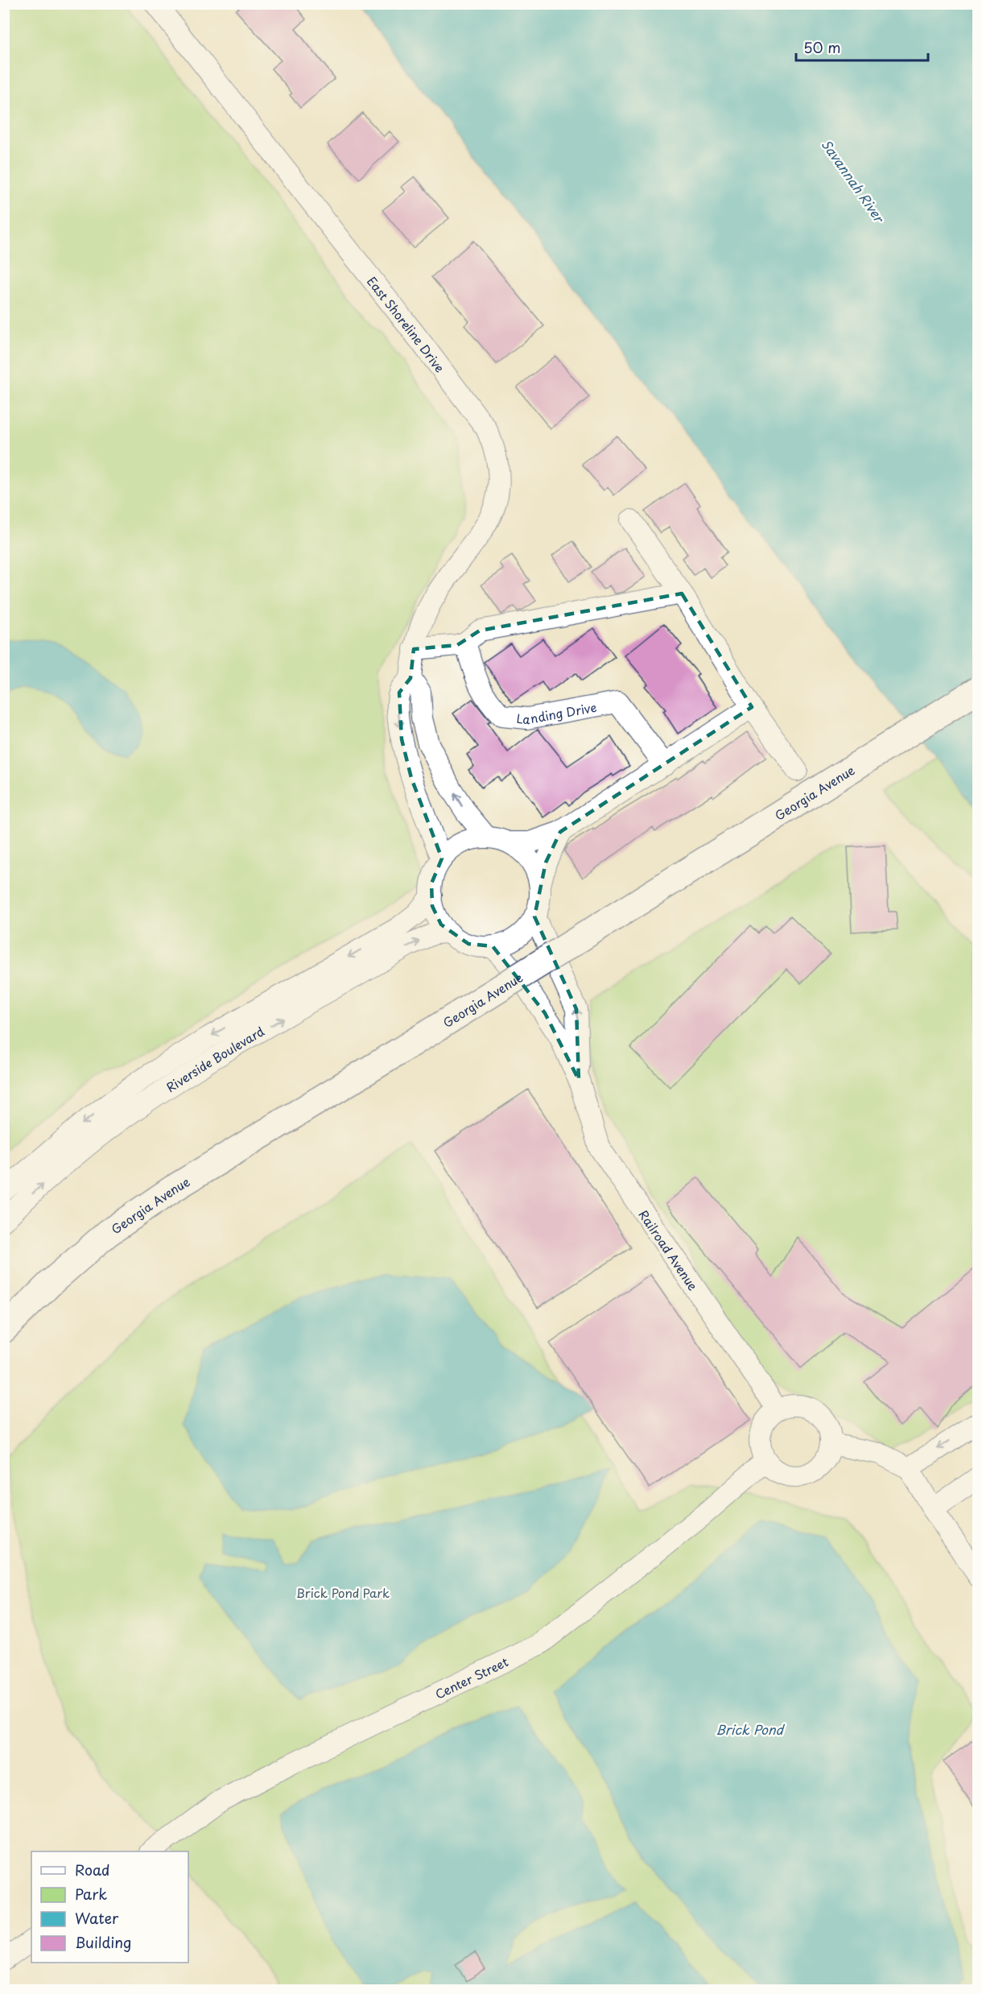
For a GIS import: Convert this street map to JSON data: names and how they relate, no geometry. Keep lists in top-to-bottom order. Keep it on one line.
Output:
{"streets":{"main road":["Georgia Avenue"],"street":["East Shoreline Drive","Landing Drive","Riverside Boulevard","Railroad Avenue","Center Street"]},"crossings":[["Riverside Boulevard","Railroad Avenue"],["Railroad Avenue","Center Street"]],"water":["Savannah River","Brick Pond"],"parks":["Brick Pond Park"],"legend":["Road","Park","Water","Building"],"scale_bar":"50 m"}
